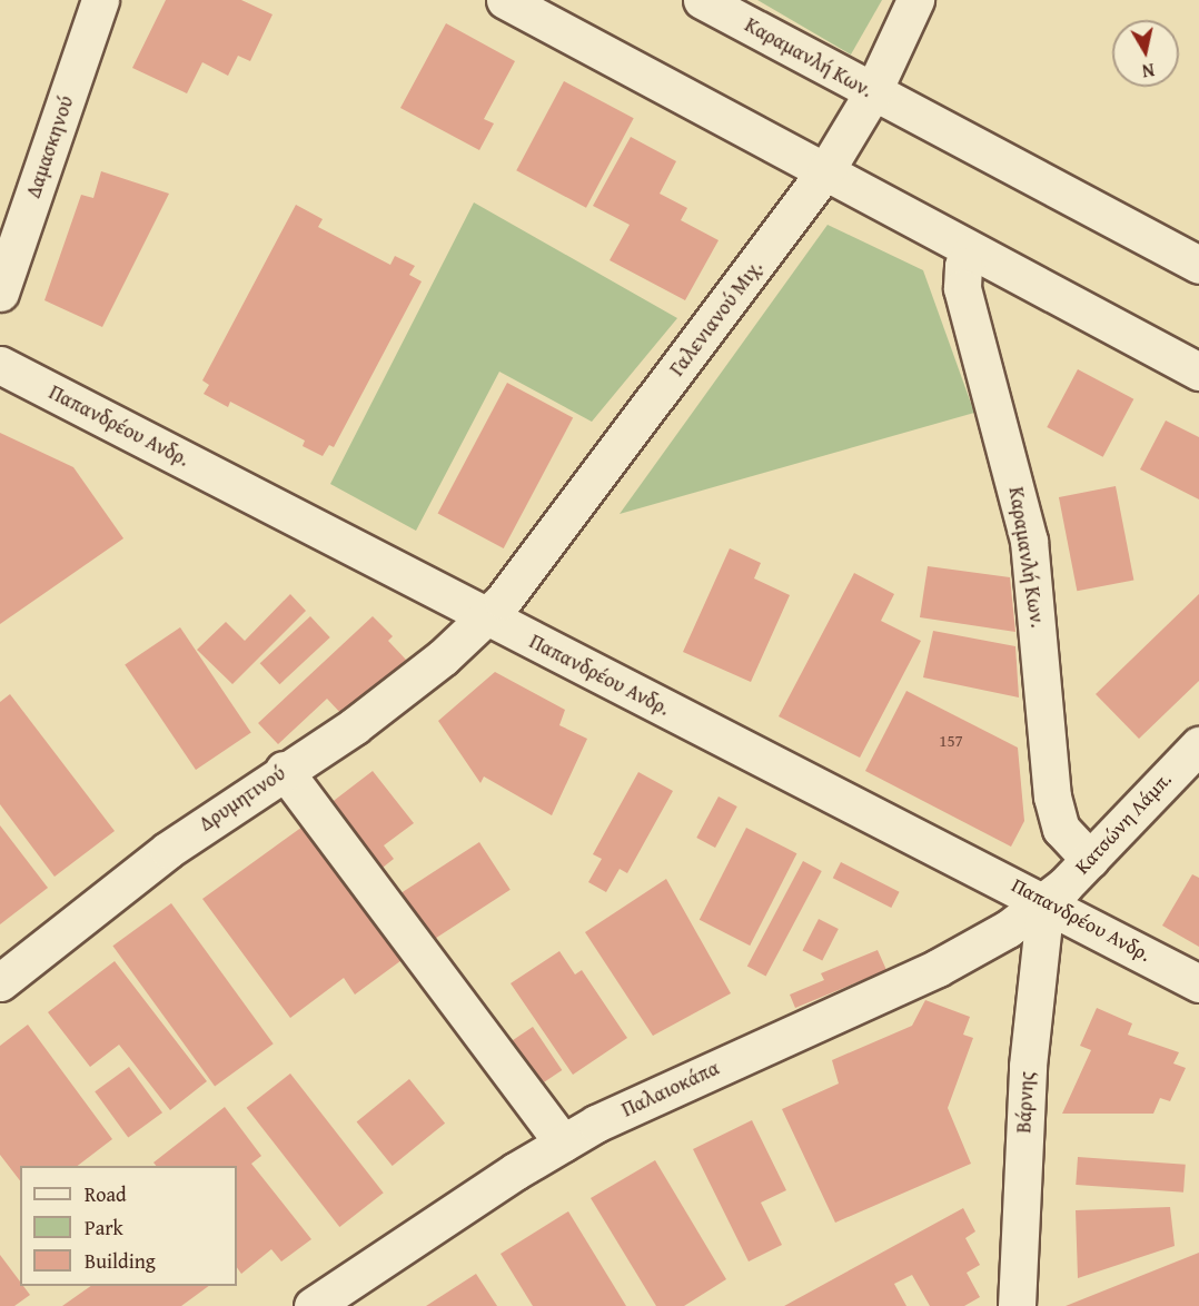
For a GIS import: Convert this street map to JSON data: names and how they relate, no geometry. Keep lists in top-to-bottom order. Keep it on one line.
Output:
{"streets":{"street":["Καραμανλή Κων.","Δαμασκηνού","Γαλενιανού Μιχ.","Παπανδρέου Ανδρ.","Δρυμητινού","Κατσώνη Λάμπ.","Παλαιοκάπα","Βάρνης"]},"crossings":[["Καραμανλή Κων.","Γαλενιανού Μιχ."],["Καραμανλή Κων.","Κατσώνη Λάμπ."],["Γαλενιανού Μιχ.","Παπανδρέου Ανδρ."],["Γαλενιανού Μιχ.","Δρυμητινού"],["Παπανδρέου Ανδρ.","Δρυμητινού"],["Παπανδρέου Ανδρ.","Κατσώνη Λάμπ."],["Παπανδρέου Ανδρ.","Παλαιοκάπα"],["Παπανδρέου Ανδρ.","Βάρνης"],["Κατσώνη Λάμπ.","Παλαιοκάπα"],["Κατσώνη Λάμπ.","Βάρνης"],["Παλαιοκάπα","Βάρνης"]],"house_numbers":["157"],"legend":["Road","Park","Building"],"north":"bottom"}
